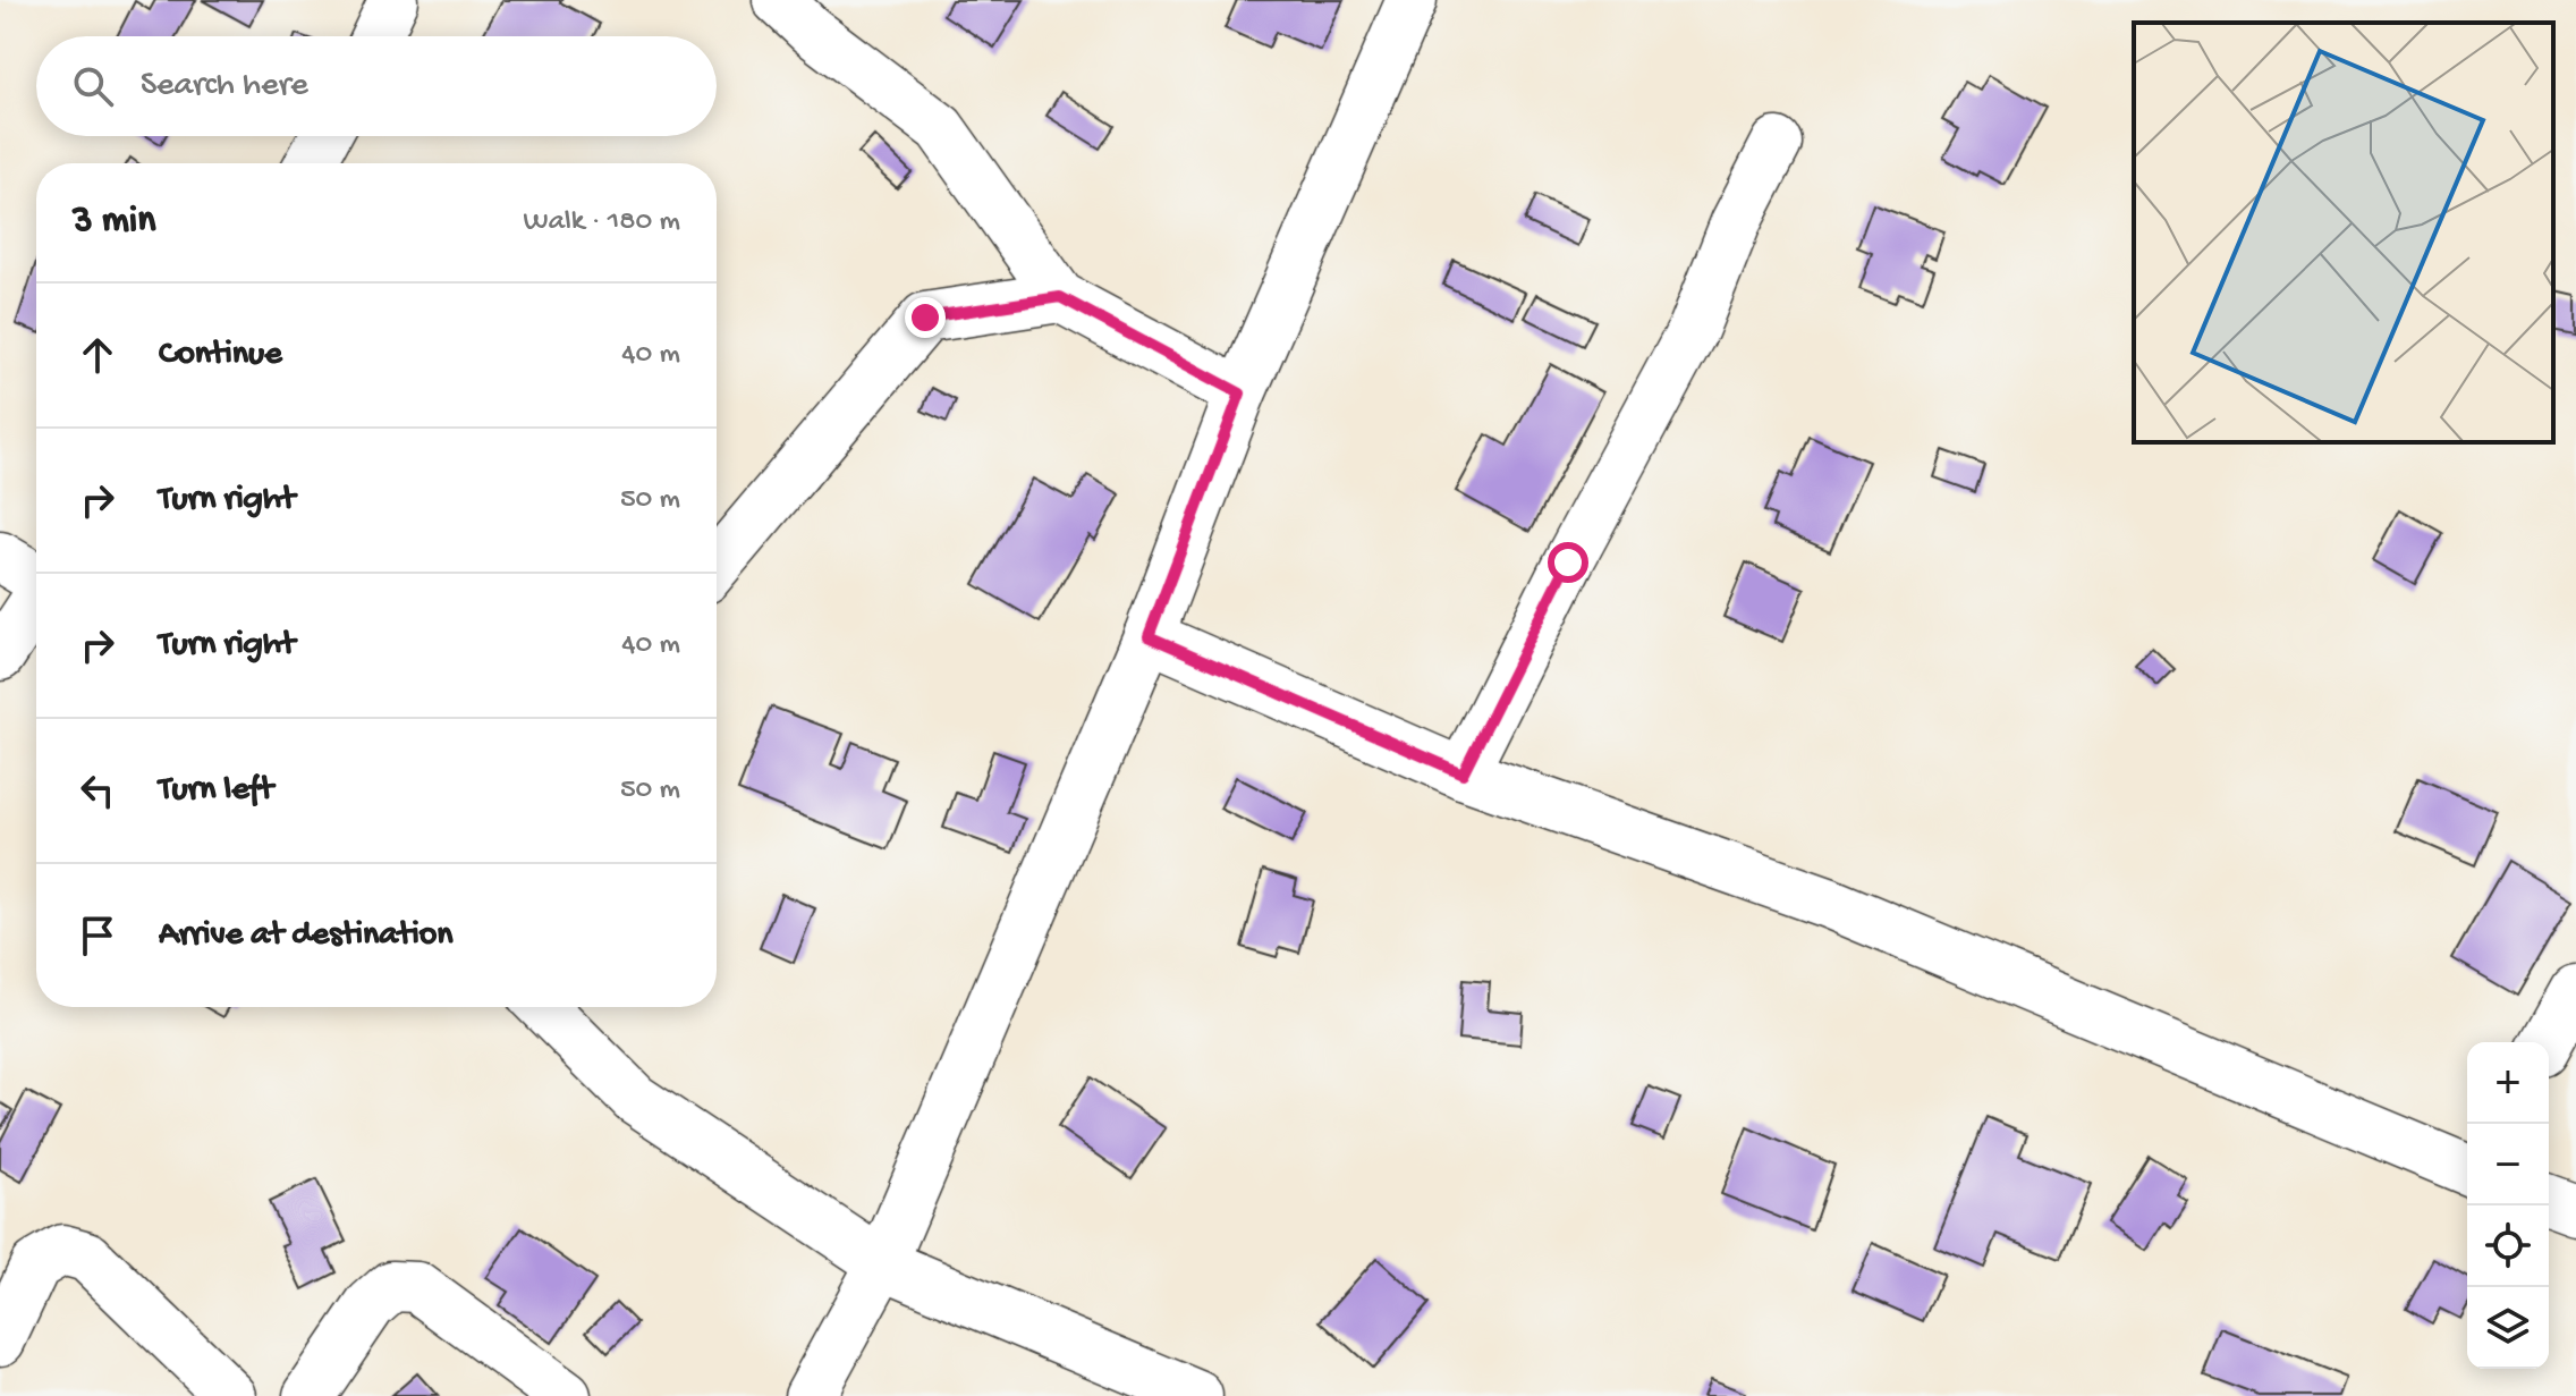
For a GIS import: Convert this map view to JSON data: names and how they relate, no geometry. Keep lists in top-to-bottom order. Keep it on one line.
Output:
{"page":{"search":"Search here","heading":["3 min","Walk · 180 m"],"list":[["Continue","40 m"],["Turn right","50 m"],["Turn right","40 m"],["Turn left","50 m"],"Arrive at destination"],"map_buttons":["+","−"]}}
